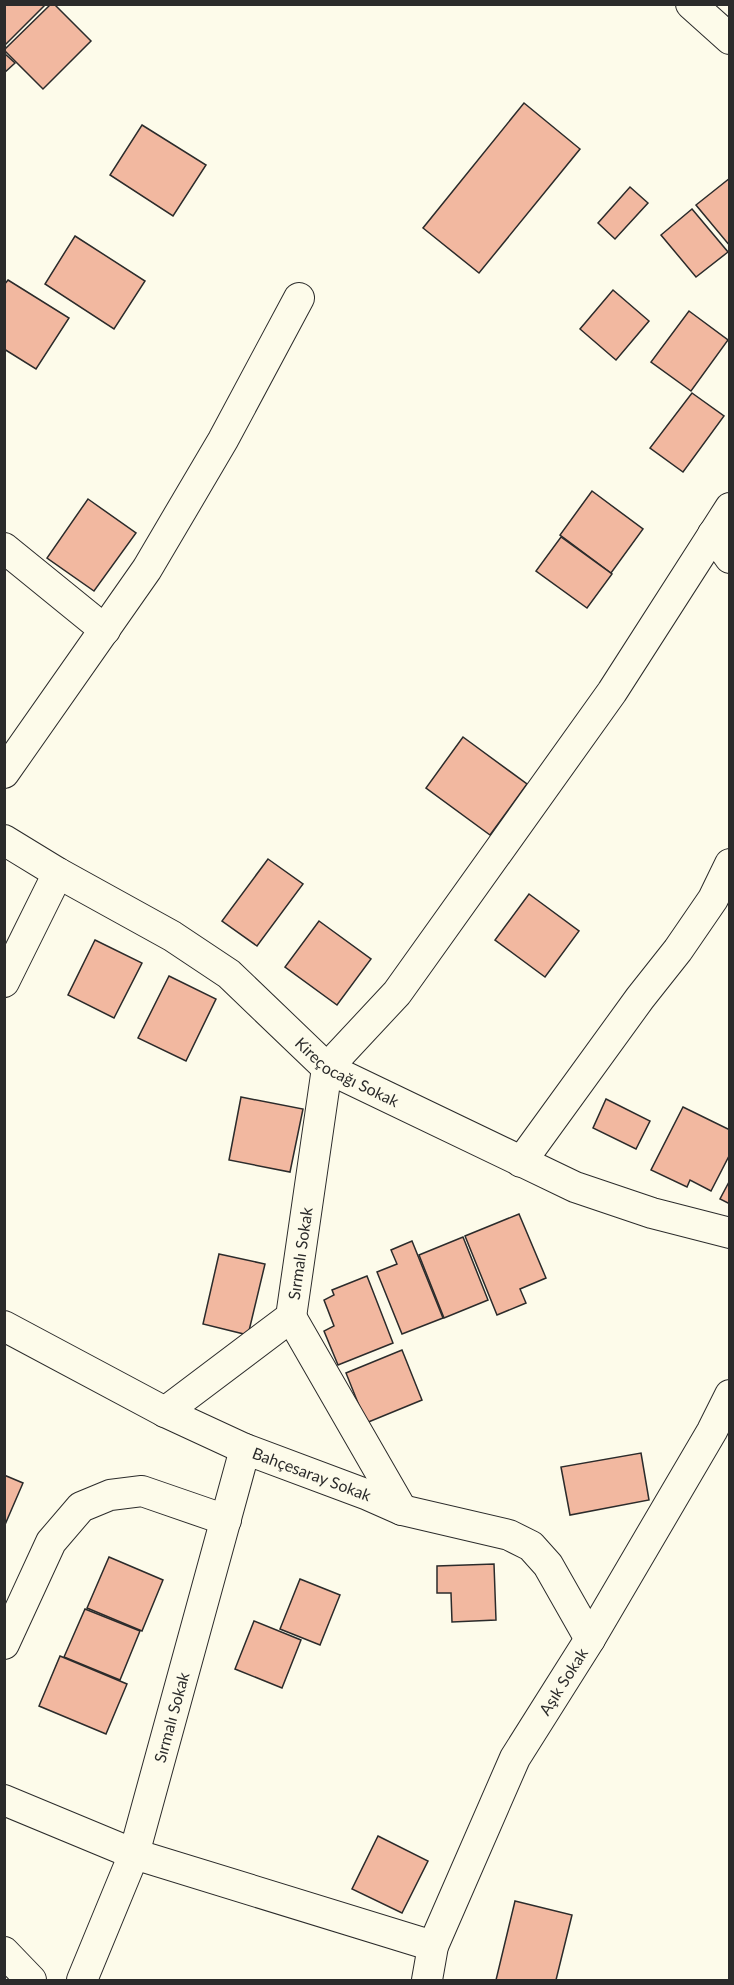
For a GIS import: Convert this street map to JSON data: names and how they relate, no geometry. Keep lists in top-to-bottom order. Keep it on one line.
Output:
{"streets":{"street":["Kireçocağı Sokak","Sırmalı Sokak","Bahçesaray Sokak","Aşık Sokak"]},"crossings":[["Kireçocağı Sokak","Sırmalı Sokak"],["Sırmalı Sokak","Bahçesaray Sokak"],["Bahçesaray Sokak","Aşık Sokak"]]}
